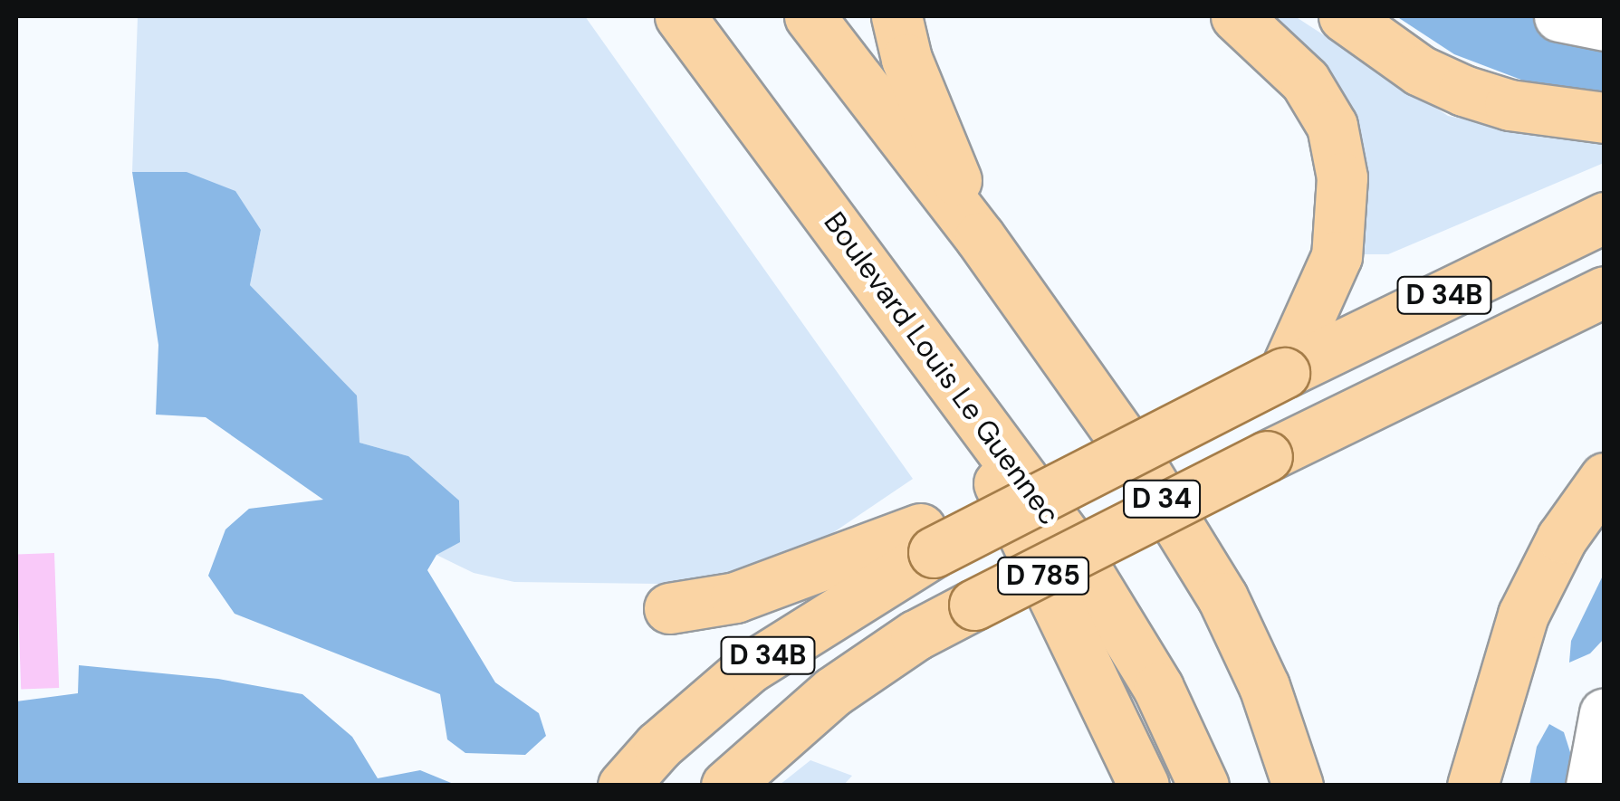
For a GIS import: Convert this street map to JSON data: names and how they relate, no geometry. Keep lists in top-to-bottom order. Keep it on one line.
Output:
{"streets":{"main road":["D 34B","Boulevard Louis Le Guennec","D 34","D 785"]},"crossings":[["Boulevard Louis Le Guennec","D 785"]]}
